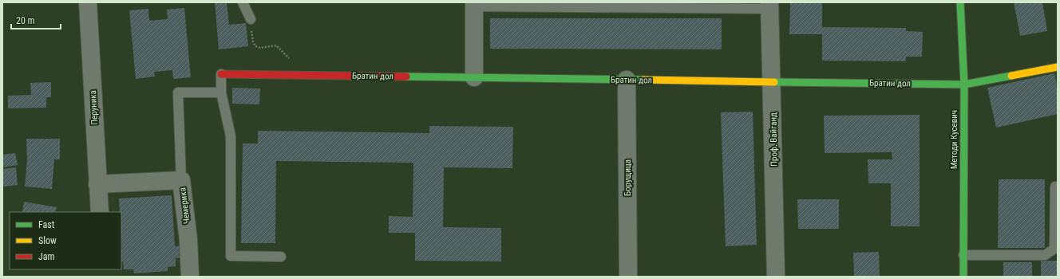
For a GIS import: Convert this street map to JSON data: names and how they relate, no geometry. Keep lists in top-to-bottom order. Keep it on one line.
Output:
{"streets":{"street":["Братин дол","Перуника","Проф. Вайганд","Методи Кусевич","Борущица","Чемерика"]},"crossings":[["Братин дол","Проф. Вайганд"],["Братин дол","Методи Кусевич"],["Братин дол","Борущица"],["Перуника","Чемерика"]],"legend":["Fast","Slow","Jam"],"scale_bar":"20 m"}
